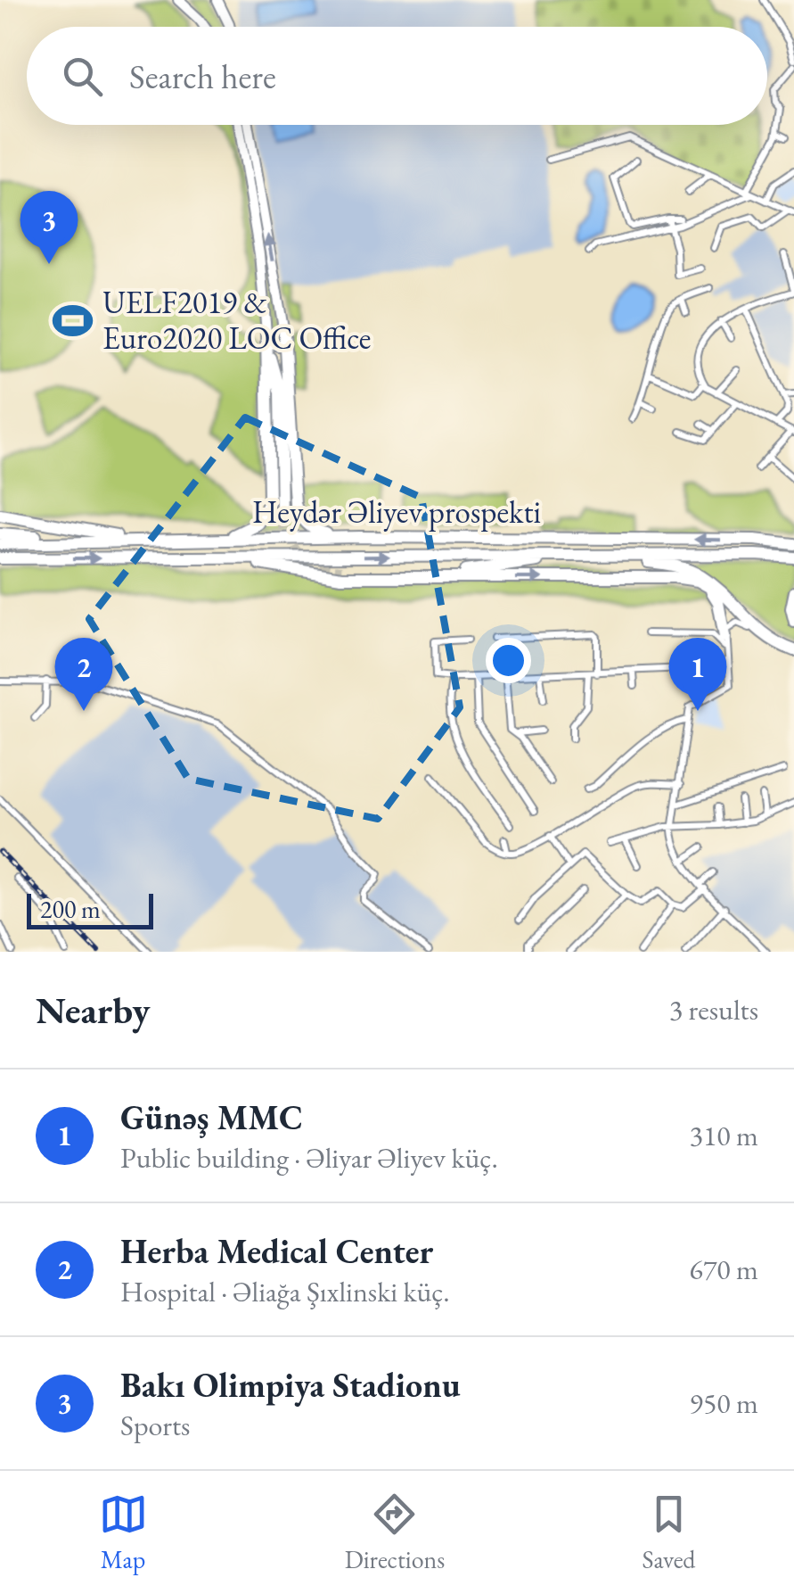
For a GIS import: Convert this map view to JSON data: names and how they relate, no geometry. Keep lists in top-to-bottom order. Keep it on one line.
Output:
{"streets":{"highway":["Heydər Əliyev prospekti"]},"places":{"sports":["UELF2019 & Euro2020 LOC Office"]},"scale_bar":"200 m","page":{"search":"Search here","pins":["3","1","2"],"scale":"200 m","heading":["Nearby","3 results"],"list":[{"mark":"1","name":"Günəş MMC","note":"Public building · Əliyar Əliyev küç.","value":"310 m"},{"mark":"2","name":"Herba Medical Center","note":"Hospital · Əliağa Şıxlinski küç.","value":"670 m"},{"mark":"3","name":"Bakı Olimpiya Stadionu","note":"Sports","value":"950 m"}],"nav":["Map","Directions","Saved"]}}
